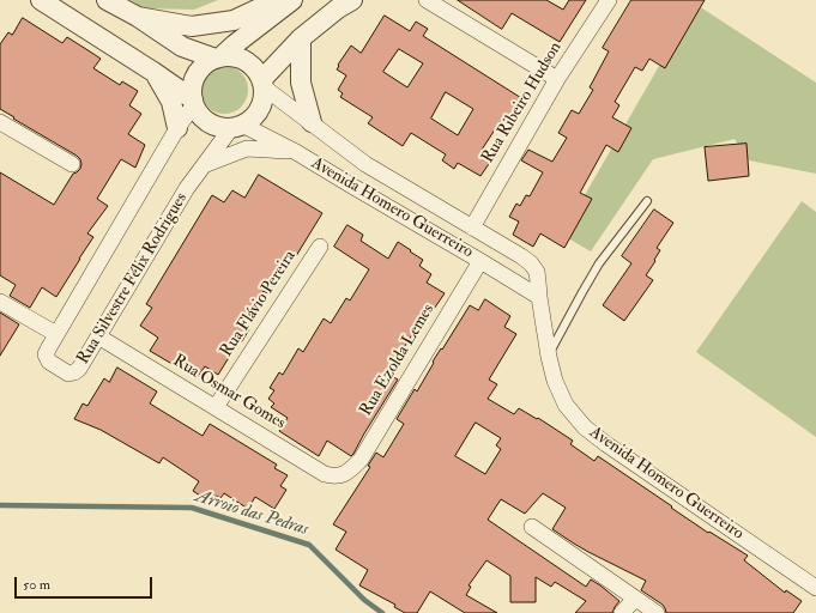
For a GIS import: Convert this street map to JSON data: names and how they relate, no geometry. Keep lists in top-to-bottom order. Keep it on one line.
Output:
{"streets":{"street":["Rua Ribeiro Hudson","Avenida Homero Guerreiro","Rua Silvestre Félix Rodrigues","Rua Flávio Pereira","Rua Ezolda Lemes","Rua Osmar Gomes"]},"crossings":[["Rua Ribeiro Hudson","Avenida Homero Guerreiro"],["Avenida Homero Guerreiro","Rua Silvestre Félix Rodrigues"],["Avenida Homero Guerreiro","Rua Ezolda Lemes"],["Rua Silvestre Félix Rodrigues","Rua Osmar Gomes"],["Rua Flávio Pereira","Rua Osmar Gomes"],["Rua Ezolda Lemes","Rua Osmar Gomes"]],"water":["Arroio das Pedras"],"scale_bar":"50 m"}
